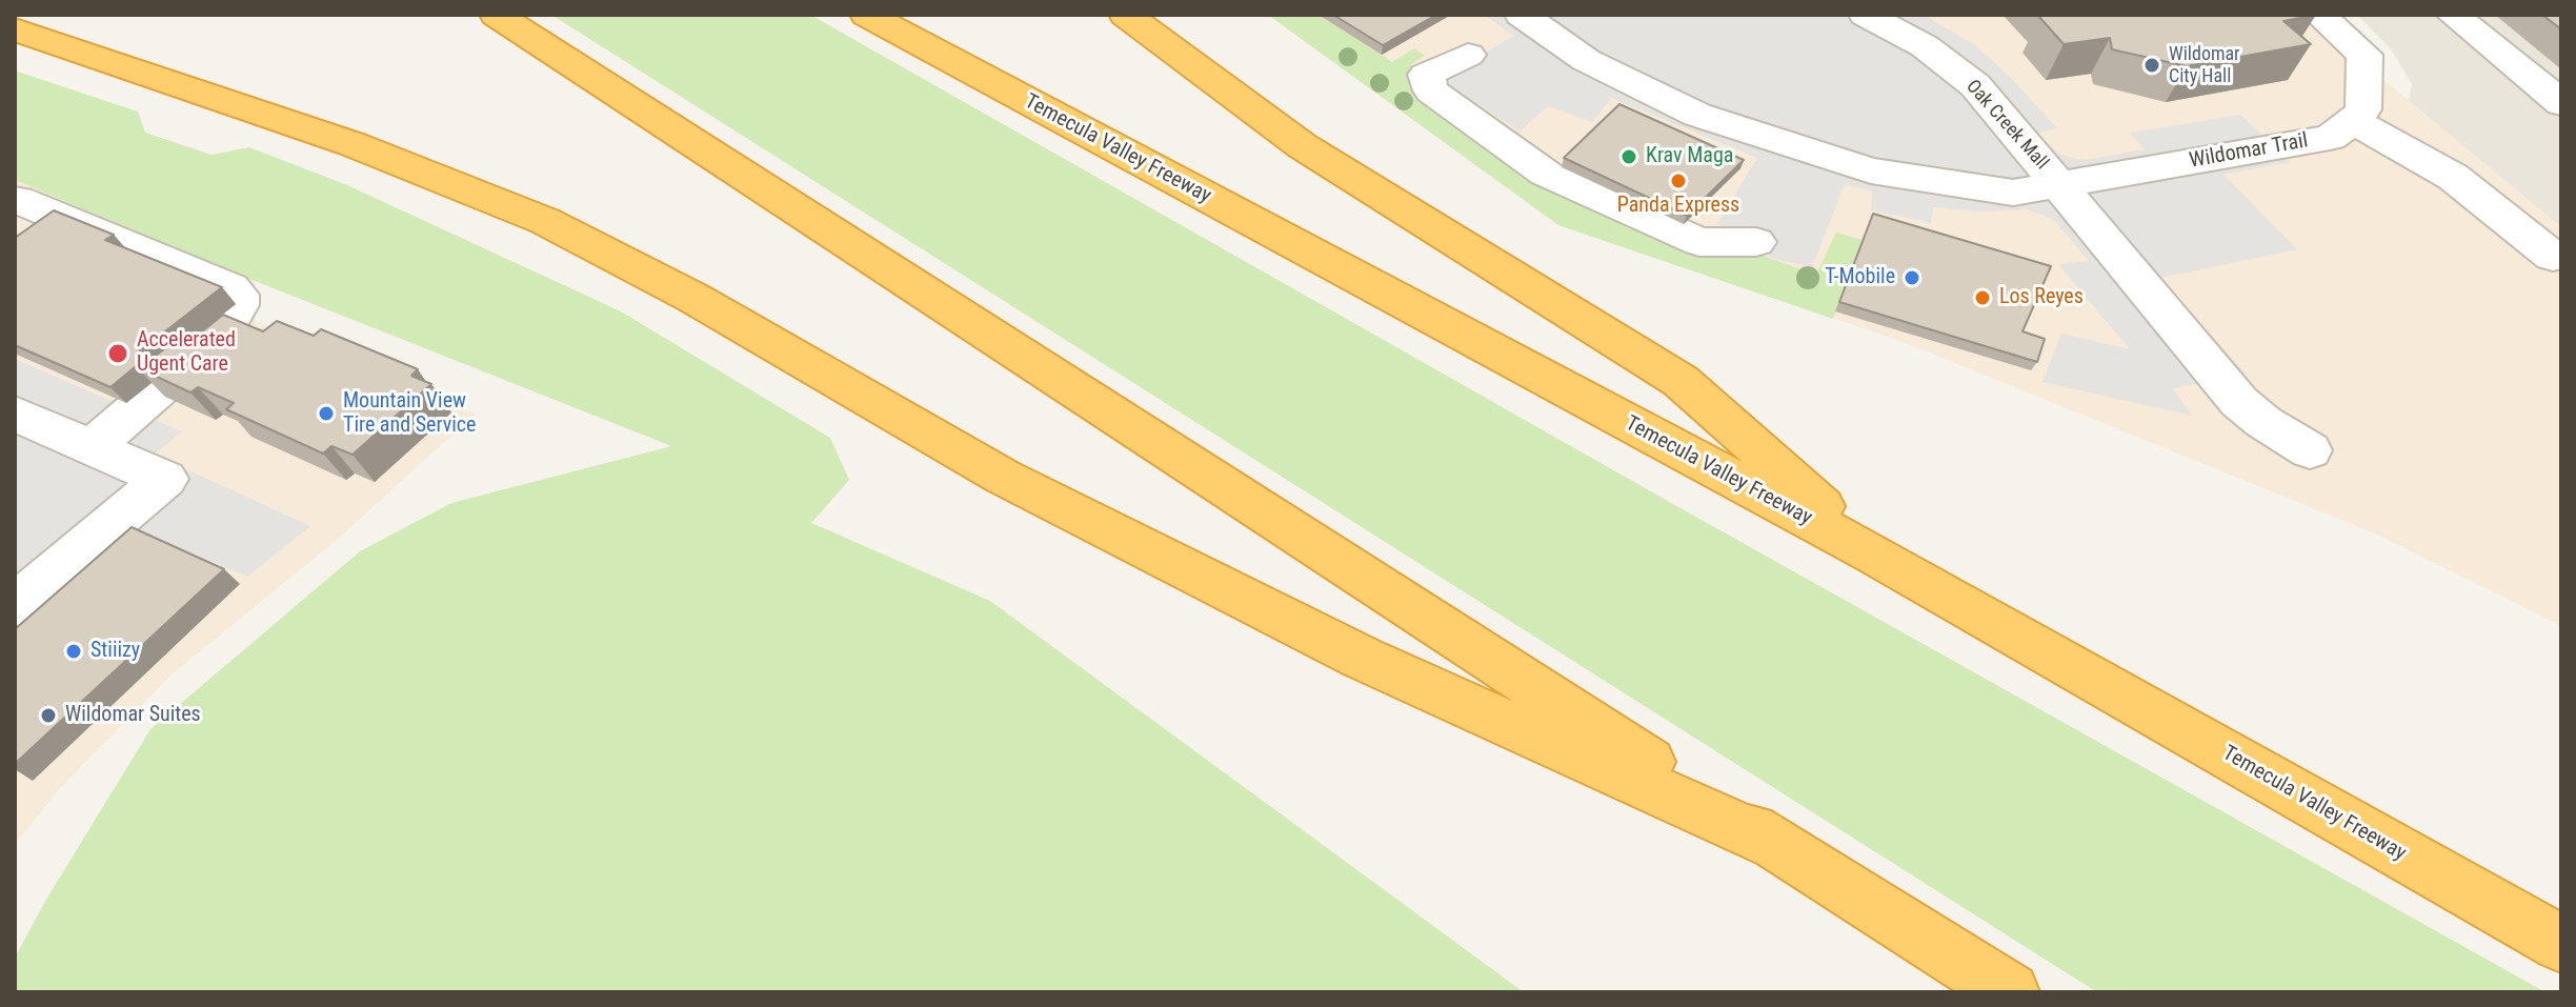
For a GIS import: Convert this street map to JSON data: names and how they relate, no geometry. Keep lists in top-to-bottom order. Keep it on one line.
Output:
{"streets":{"highway":["Temecula Valley Freeway"],"street":["Oak Creek Mall","Wildomar Trail"]},"crossings":[["Oak Creek Mall","Wildomar Trail"]],"places":["Wildomar City Hall","Krav Maga","Panda Express","T-Mobile","Los Reyes","Accelerated Ugent Care","Mountain View Tire and Service","Stiiizy","Wildomar Suites"]}
